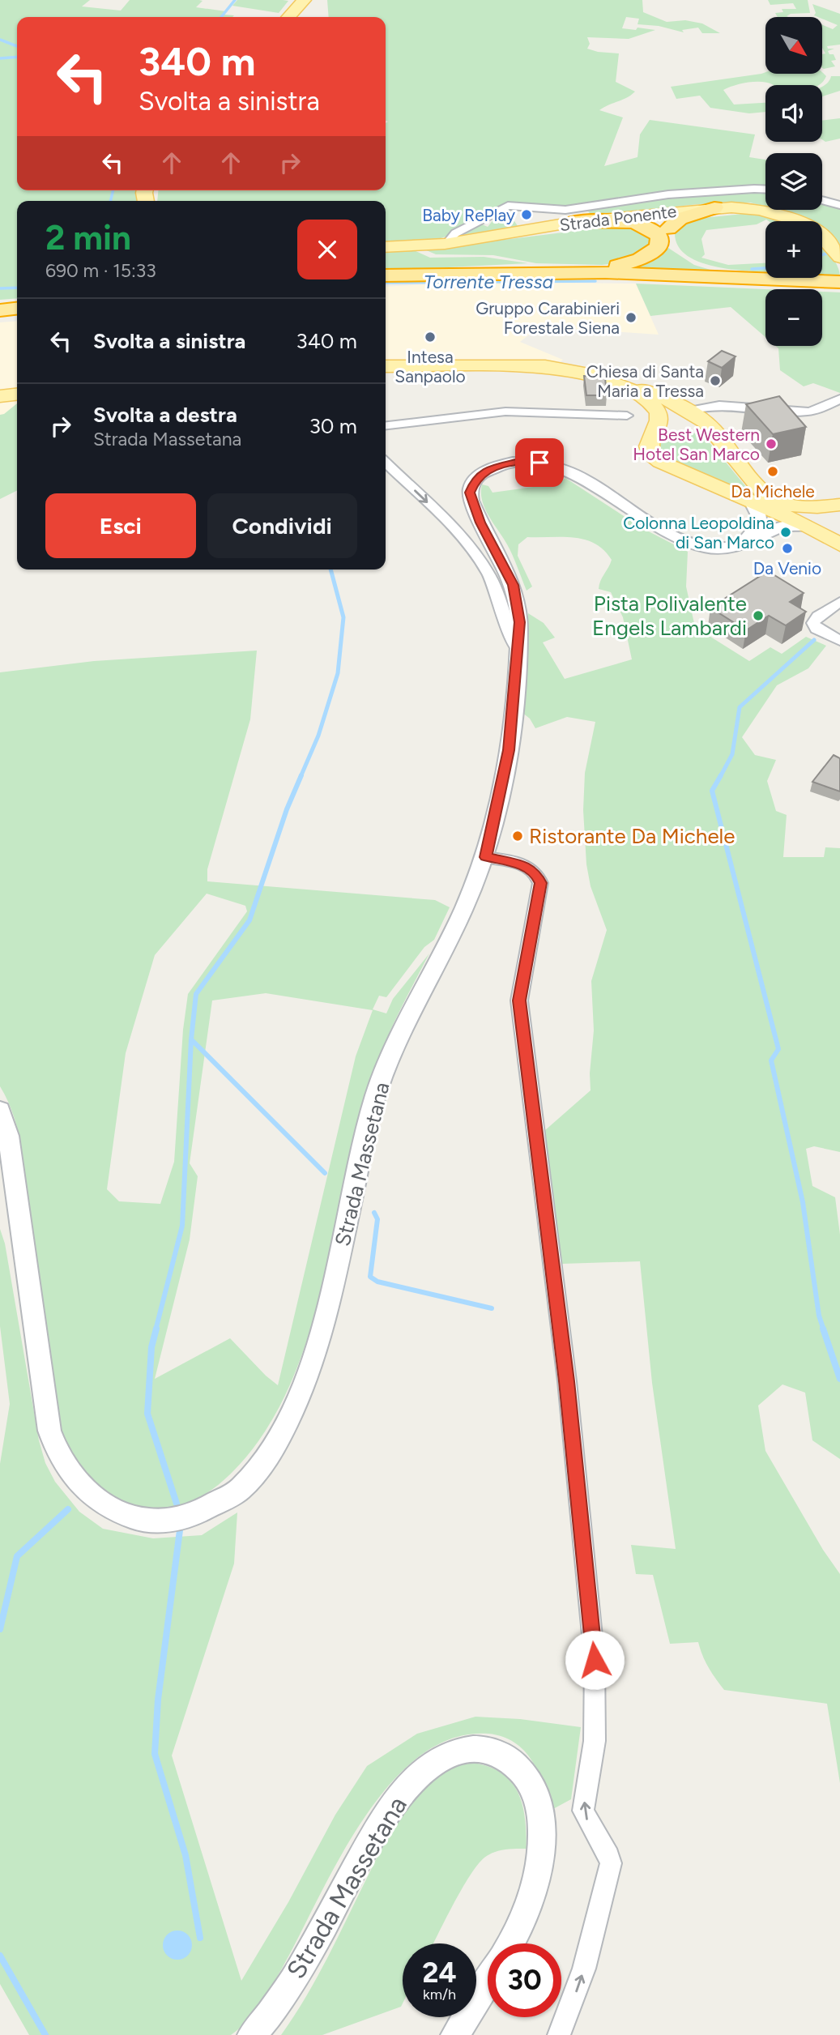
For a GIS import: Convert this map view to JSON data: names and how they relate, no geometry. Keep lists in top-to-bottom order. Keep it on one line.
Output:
{"streets":{"main road":["Strada Ponente"],"street":["Strada Massetana"]},"water":["Torrente Tressa"],"places":["Baby RePlay","Gruppo Carabinieri Forestale Siena","Intesa Sanpaolo","Chiesa di Santa Maria a Tressa","Best Western Hotel San Marco","Da Michele","Colonna Leopoldina di San Marco","Da Venio","Pista Polivalente Engels Lambardi","Ristorante Da Michele"],"north":"bottom right","page":{"map_buttons":["+","−"],"turn":["340 m","Svolta a sinistra"],"heading":["2 min","690 m · 15:33"],"list":[{"name":"Svolta a sinistra","value":"340 m"},{"name":"Svolta a destra","note":"Strada Massetana","value":"30 m"}],"buttons":["Esci","Condividi"],"speed":"24 km/h","limit":"30"}}
